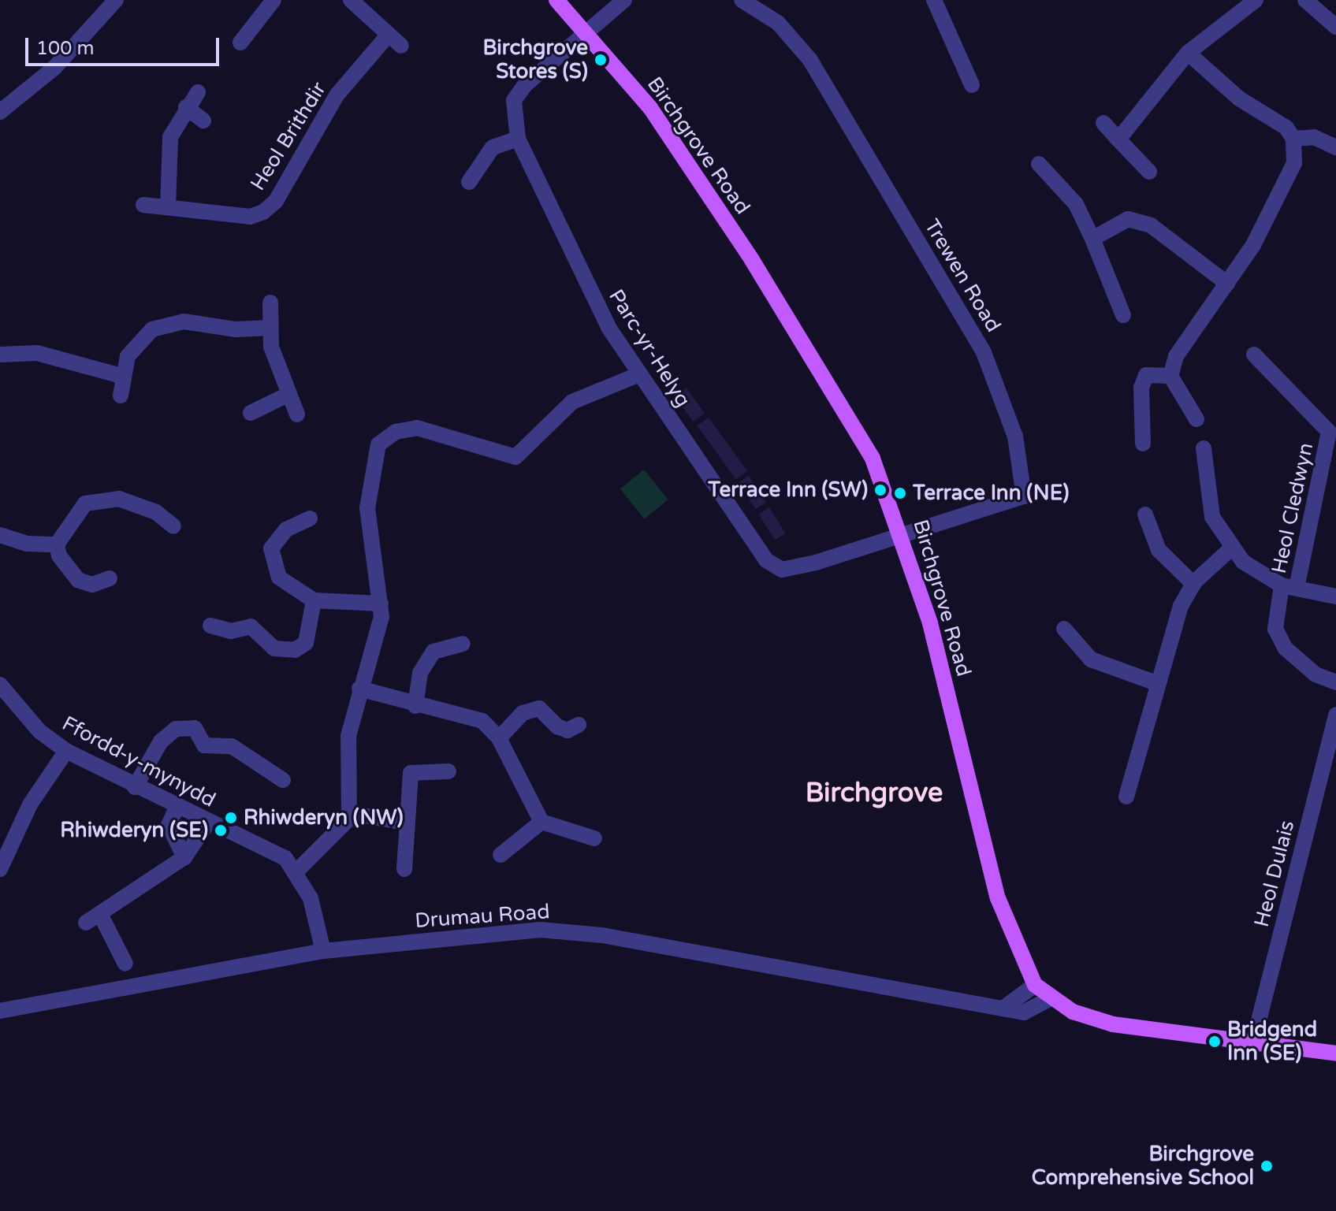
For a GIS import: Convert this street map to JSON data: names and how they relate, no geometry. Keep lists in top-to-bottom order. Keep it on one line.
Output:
{"streets":{"main road":["Birchgrove Road"],"street":["Heol Brithdir","Trewen Road","Parc-yr-Helyg","Heol Cledwyn","Ffordd-y-mynydd","Heol Dulais","Drumau Road"]},"crossings":[["Birchgrove Road","Trewen Road"],["Birchgrove Road","Parc-yr-Helyg"],["Birchgrove Road","Heol Dulais"],["Birchgrove Road","Drumau Road"],["Trewen Road","Parc-yr-Helyg"]],"districts":["Birchgrove"],"places":["Birchgrove Stores (S)","Terrace Inn (SW)","Terrace Inn (NE)","Rhiwderyn (NW)","Rhiwderyn (SE)","Bridgend Inn (SE)","Birchgrove Comprehensive School"],"scale_bar":"100 m"}
